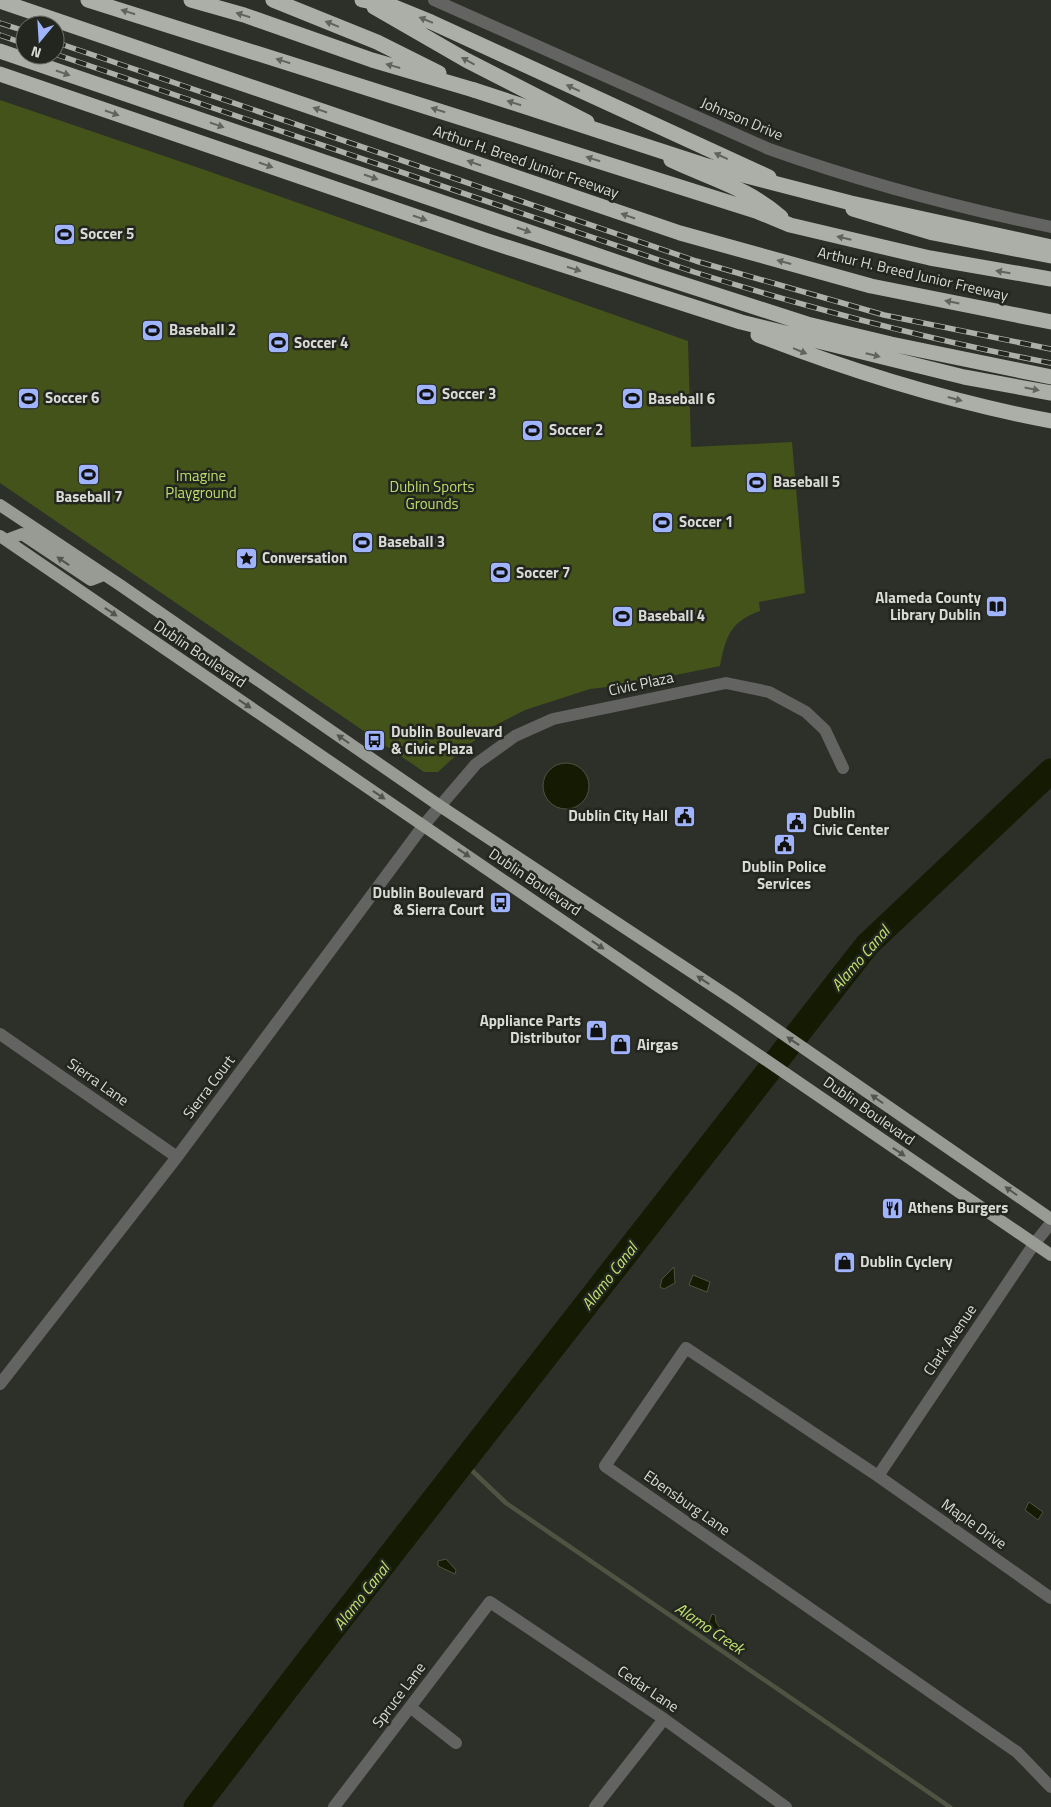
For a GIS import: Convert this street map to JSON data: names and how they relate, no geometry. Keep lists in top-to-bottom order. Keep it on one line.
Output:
{"streets":{"highway":["Arthur H. Breed Junior Freeway"],"main road":["Dublin Boulevard"],"street":["Johnson Drive","Civic Plaza","Sierra Lane","Sierra Court","Clark Avenue","Ebensburg Lane","Maple Drive","Cedar Lane","Spruce Lane"]},"crossings":[["Dublin Boulevard","Civic Plaza"],["Dublin Boulevard","Sierra Court"],["Dublin Boulevard","Clark Avenue"],["Civic Plaza","Sierra Court"],["Sierra Lane","Sierra Court"],["Clark Avenue","Ebensburg Lane"],["Clark Avenue","Maple Drive"],["Ebensburg Lane","Maple Drive"],["Cedar Lane","Spruce Lane"]],"water":["Alamo Canal","Alamo Creek"],"parks":["Imagine Playground","Dublin Sports Grounds"],"places":{"sports":["Soccer 5","Baseball 2","Soccer 4","Soccer 3","Soccer 6","Baseball 6","Soccer 2","Baseball 7","Baseball 5","Soccer 1","Baseball 3","Soccer 7","Baseball 4"],"place":["Conversation"],"library":["Alameda County Library Dublin"],"bus stop":["Dublin Boulevard & Civic Plaza","Dublin Boulevard & Sierra Court"],"public building":["Dublin City Hall","Dublin Civic Center","Dublin Police Services"],"shop":["Appliance Parts Distributor","Airgas","Dublin Cyclery"],"restaurant":["Athens Burgers"]},"north":"bottom"}
